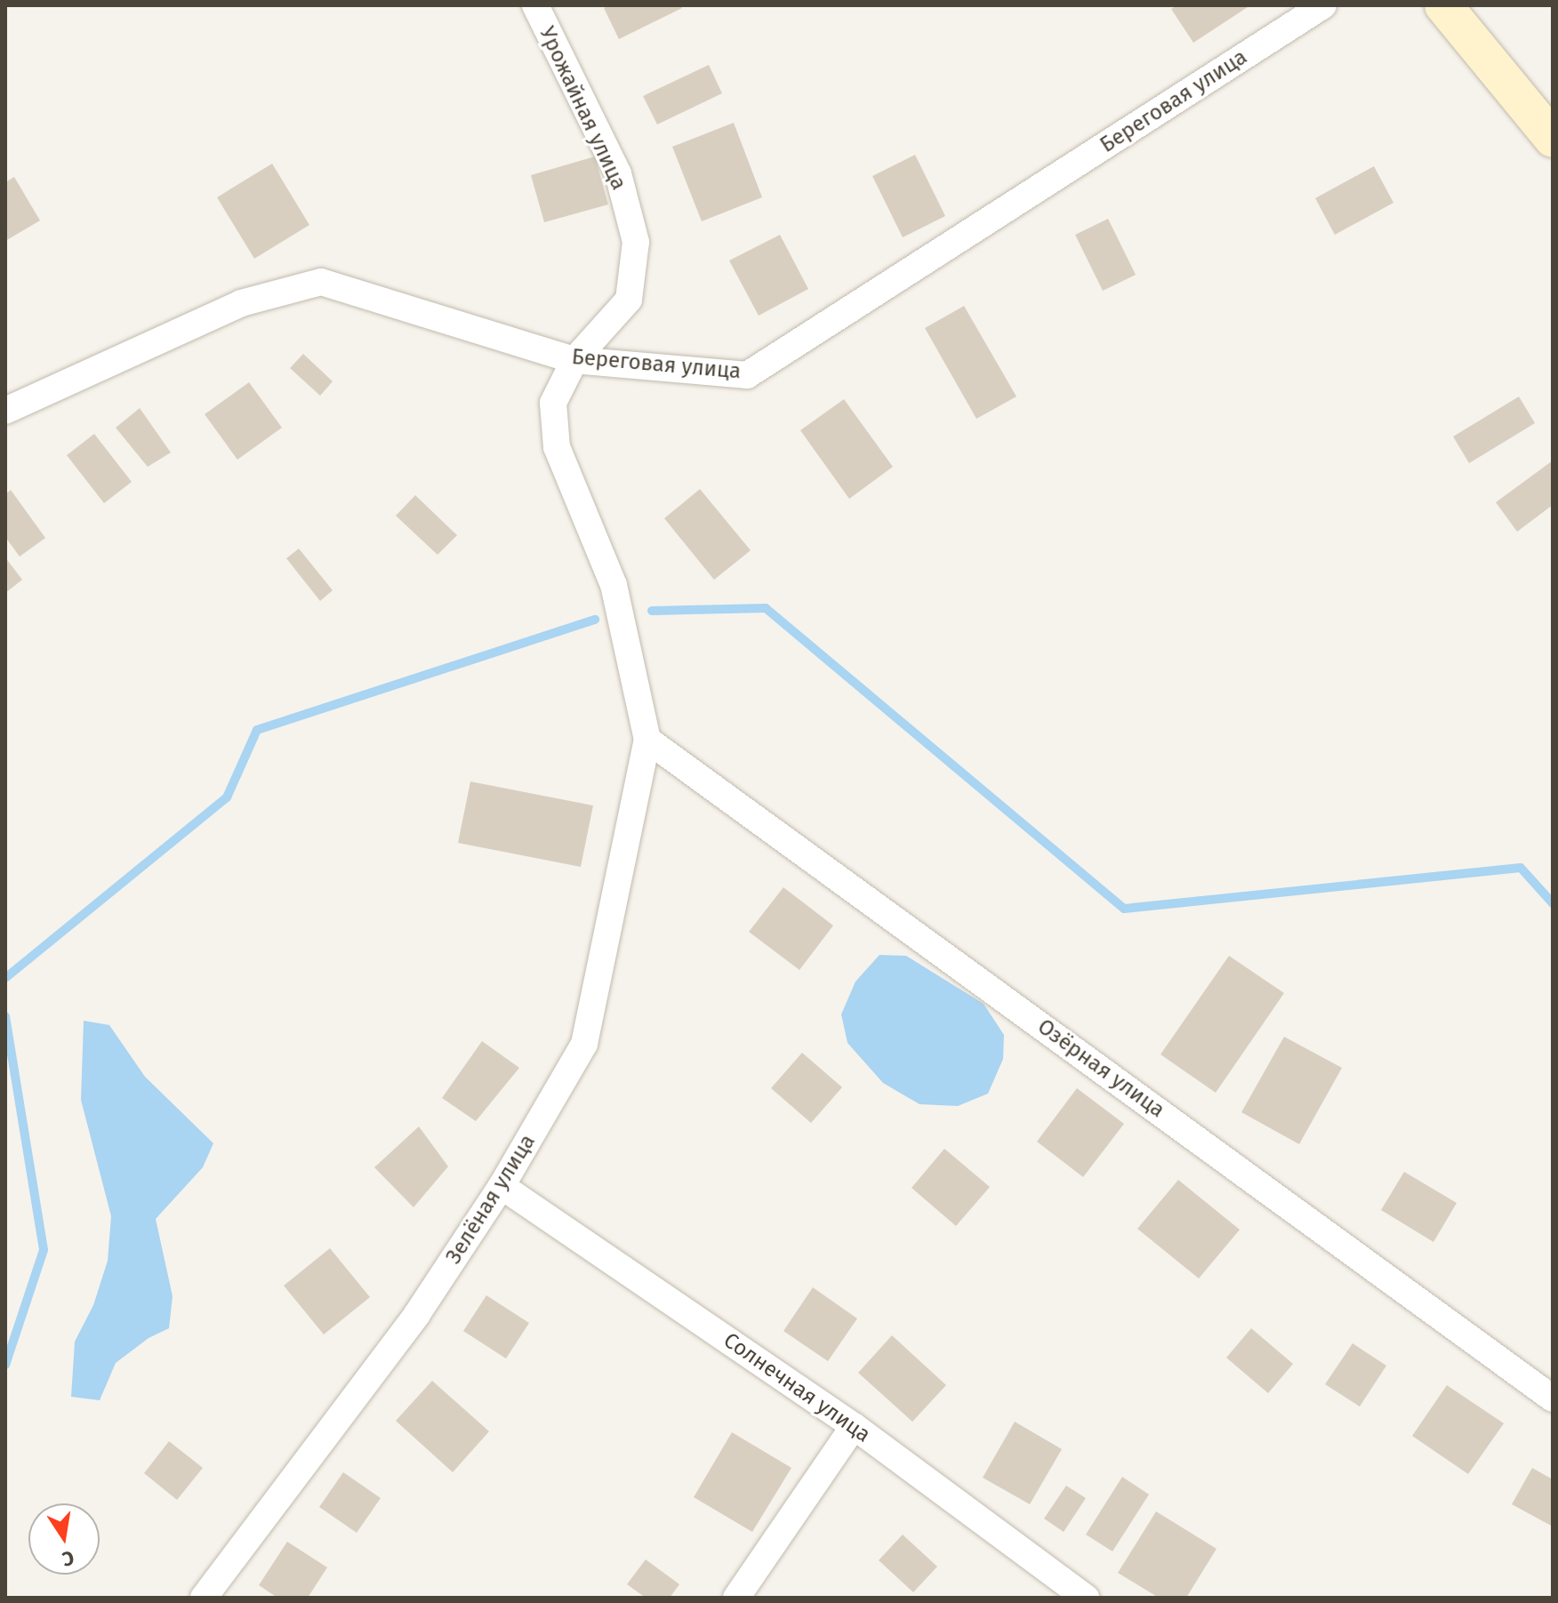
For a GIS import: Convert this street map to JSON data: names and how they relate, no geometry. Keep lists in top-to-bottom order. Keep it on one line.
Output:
{"streets":{"street":["Береговая улица","Урожайная улица","Озёрная улица","Зелёная улица","Солнечная улица"]},"crossings":[["Береговая улица","Урожайная улица"],["Урожайная улица","Озёрная улица"],["Урожайная улица","Зелёная улица"],["Озёрная улица","Зелёная улица"],["Зелёная улица","Солнечная улица"]],"north":"bottom"}
